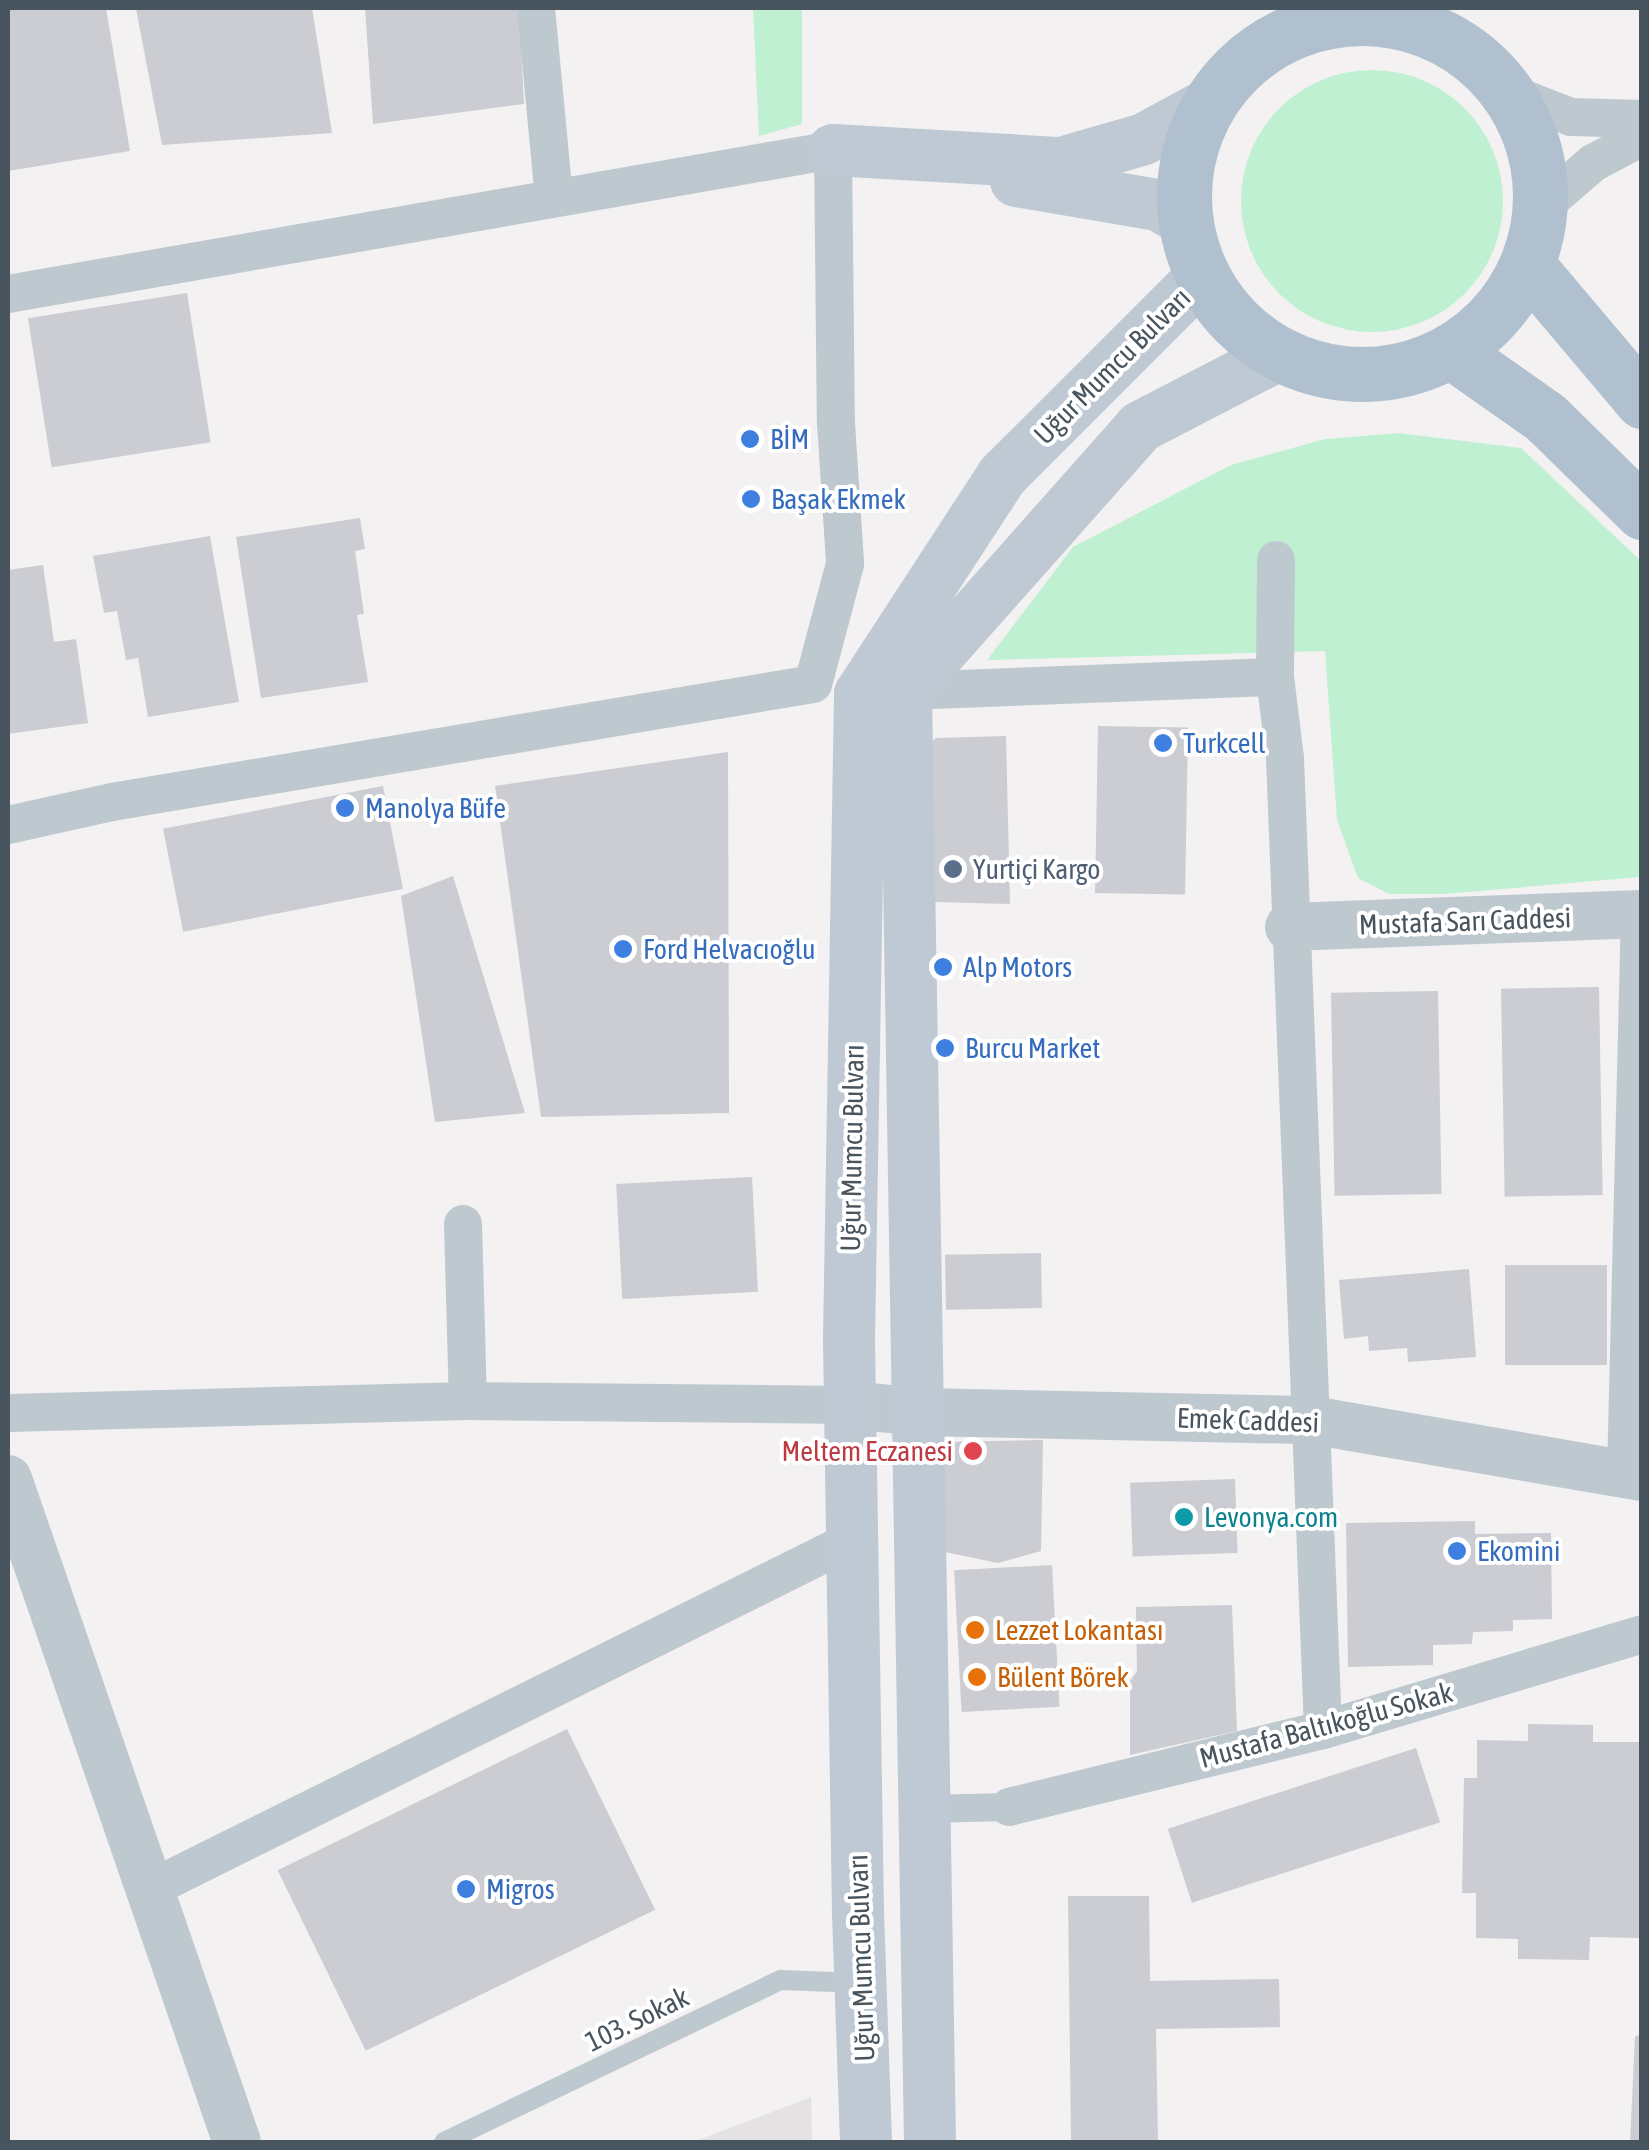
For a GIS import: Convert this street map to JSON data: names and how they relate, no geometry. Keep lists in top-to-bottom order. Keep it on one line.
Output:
{"streets":{"main road":["Uğur Mumcu Bulvarı"],"street":["Mustafa Sarı Caddesi","Emek Caddesi","Mustafa Baltıkoğlu Sokak"],"lane":["103. Sokak"]},"crossings":[["Uğur Mumcu Bulvarı","Emek Caddesi"],["Uğur Mumcu Bulvarı","103. Sokak"]],"places":["BİM","Başak Ekmek","Turkcell","Manolya Büfe","Yurtiçi Kargo","Ford Helvacıoğlu","Alp Motors","Burcu Market","Meltem Eczanesi","Levonya.com","Ekomini","Lezzet Lokantası","Bülent Börek","Migros"]}
